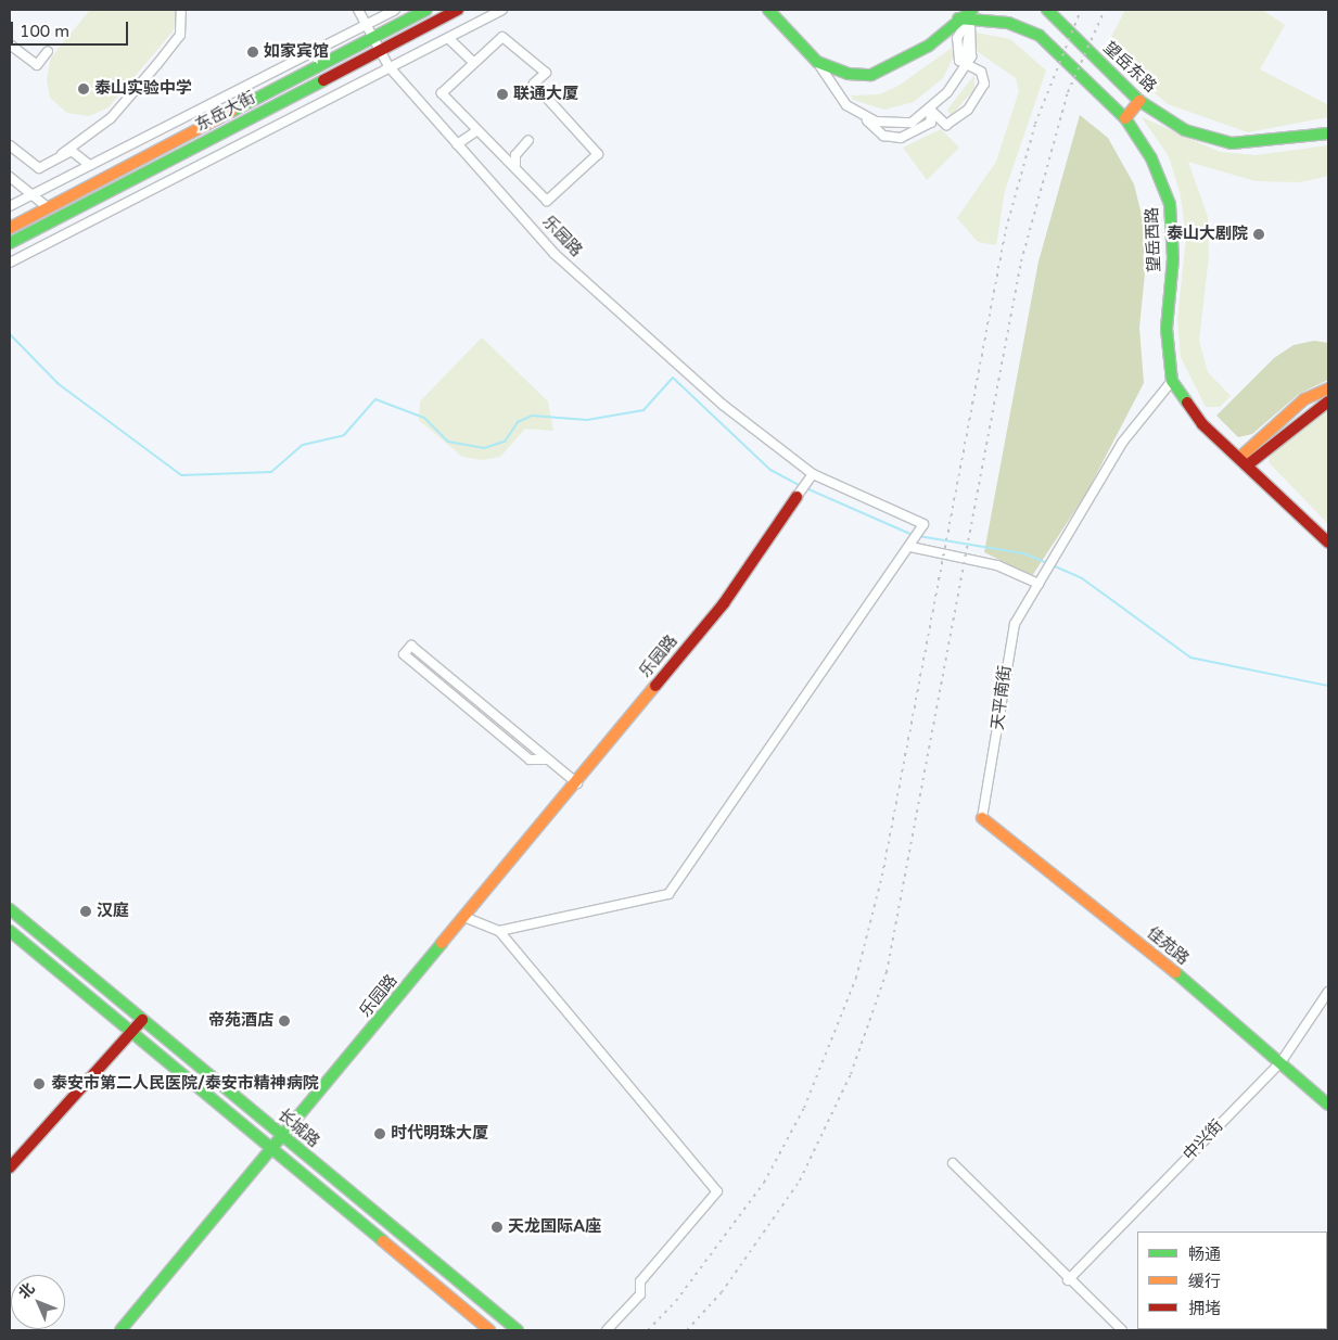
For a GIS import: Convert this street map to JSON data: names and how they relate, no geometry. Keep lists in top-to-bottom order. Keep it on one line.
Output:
{"streets":{"main road":["望岳东路","东岳大街","乐园路","望岳西路","佳苑路","长城路"],"street":["天平南街","中兴街"]},"crossings":[["东岳大街","乐园路"],["乐园路","长城路"],["望岳西路","天平南街"],["天平南街","佳苑路"],["佳苑路","中兴街"]],"places":["如家宾馆","泰山实验中学","联通大厦","泰山大剧院","汉庭","帝苑酒店","泰安市第二人民医院/泰安市精神病院","时代明珠大厦","天龙国际A座"],"legend":["畅通","缓行","拥堵"],"scale_bar":"100 m","north":"top left"}
